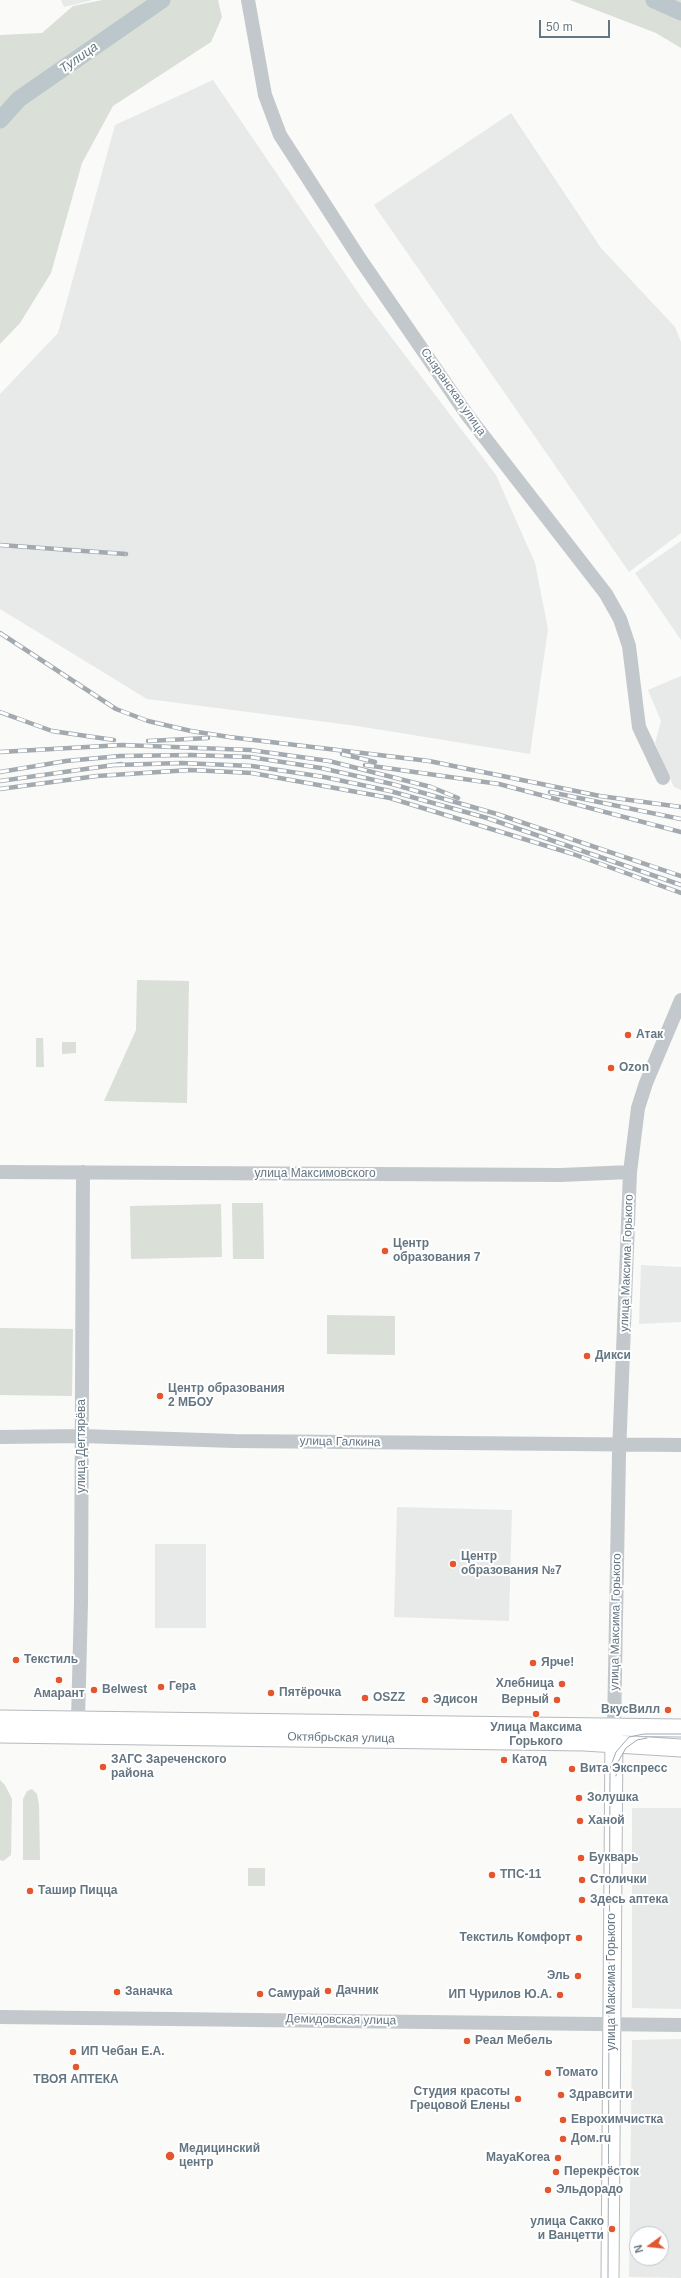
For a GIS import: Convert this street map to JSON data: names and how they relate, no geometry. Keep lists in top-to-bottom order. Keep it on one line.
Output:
{"streets":{"main road":["улица Максима Горького","Октябрьская улица"],"street":["Сызранская улица","улица Максимовского","улица Галкина","улица Дегтярёва","Демидовская улица"]},"crossings":[["улица Максимовского","улица Максима Горького"],["улица Максимовского","улица Дегтярёва"],["улица Максима Горького","улица Галкина"],["улица Максима Горького","Октябрьская улица"],["улица Максима Горького","Демидовская улица"],["улица Галкина","улица Дегтярёва"],["улица Дегтярёва","Октябрьская улица"]],"water":["Тулица"],"places":["Атак","Ozon","Центр образования 7","Дикси","Центр образования 2 МБОУ","Центр образования №7","Текстиль","Ярче!","Амарант","Хлебница","Гера","Belwest","Пятёрочка","OSZZ","Эдисон","Верный","ВкусВилл","Улица Максима Горького","Катод","ЗАГС Зареченского района","Вита Экспресс","Золушка","Ханой","Букварь","ТПС-11","Столички","Ташир Пицца","Здесь аптека","Текстиль Комфорт","Эль","Дачник","Заначка","Самурай","ИП Чурилов Ю.А.","Реал Мебель","ИП Чебан Е.А.","ТВОЯ АПТЕКА","Томато","Здравсити","Студия красоты Грецовой Елены","Еврохимчистка","Дом.ru","Медицинский центр","MayaKorea","Перекрёсток","Эльдорадо","улица Сакко и Ванцетти"],"scale_bar":"50 m","north":"left"}
